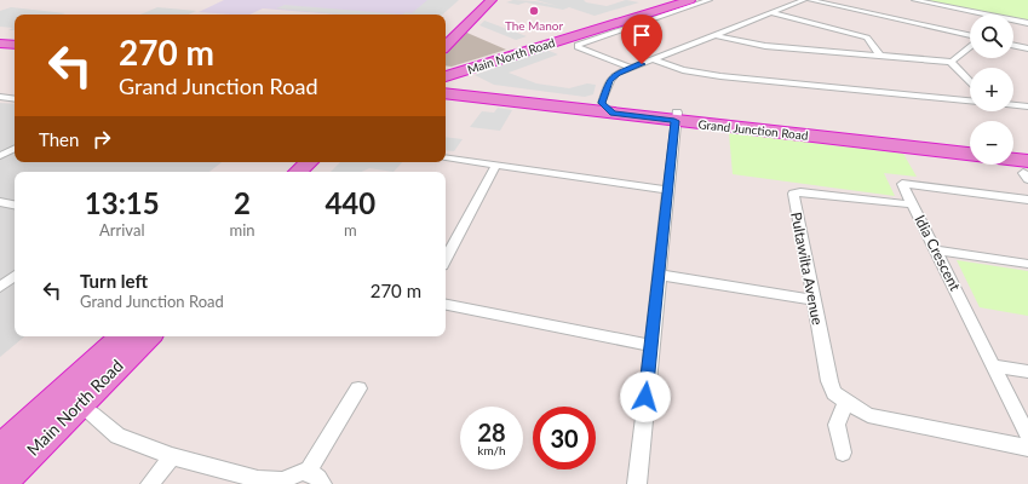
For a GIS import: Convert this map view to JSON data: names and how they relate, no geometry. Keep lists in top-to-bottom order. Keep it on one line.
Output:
{"streets":{"highway":["Main North Road","Grand Junction Road"],"street":["Idia Crescent","Pultawilta Avenue"]},"crossings":[["Idia Crescent","Pultawilta Avenue"]],"places":["The Manor"],"page":{"map_buttons":["+","−"],"turn":["270 m","Grand Junction Road"],"then":"Then","eta":["13:15","Arrival","2","min","440","m"],"list":[{"name":"Turn left","note":"Grand Junction Road","value":"270 m"}],"speed":"28 km/h","limit":"30"}}
